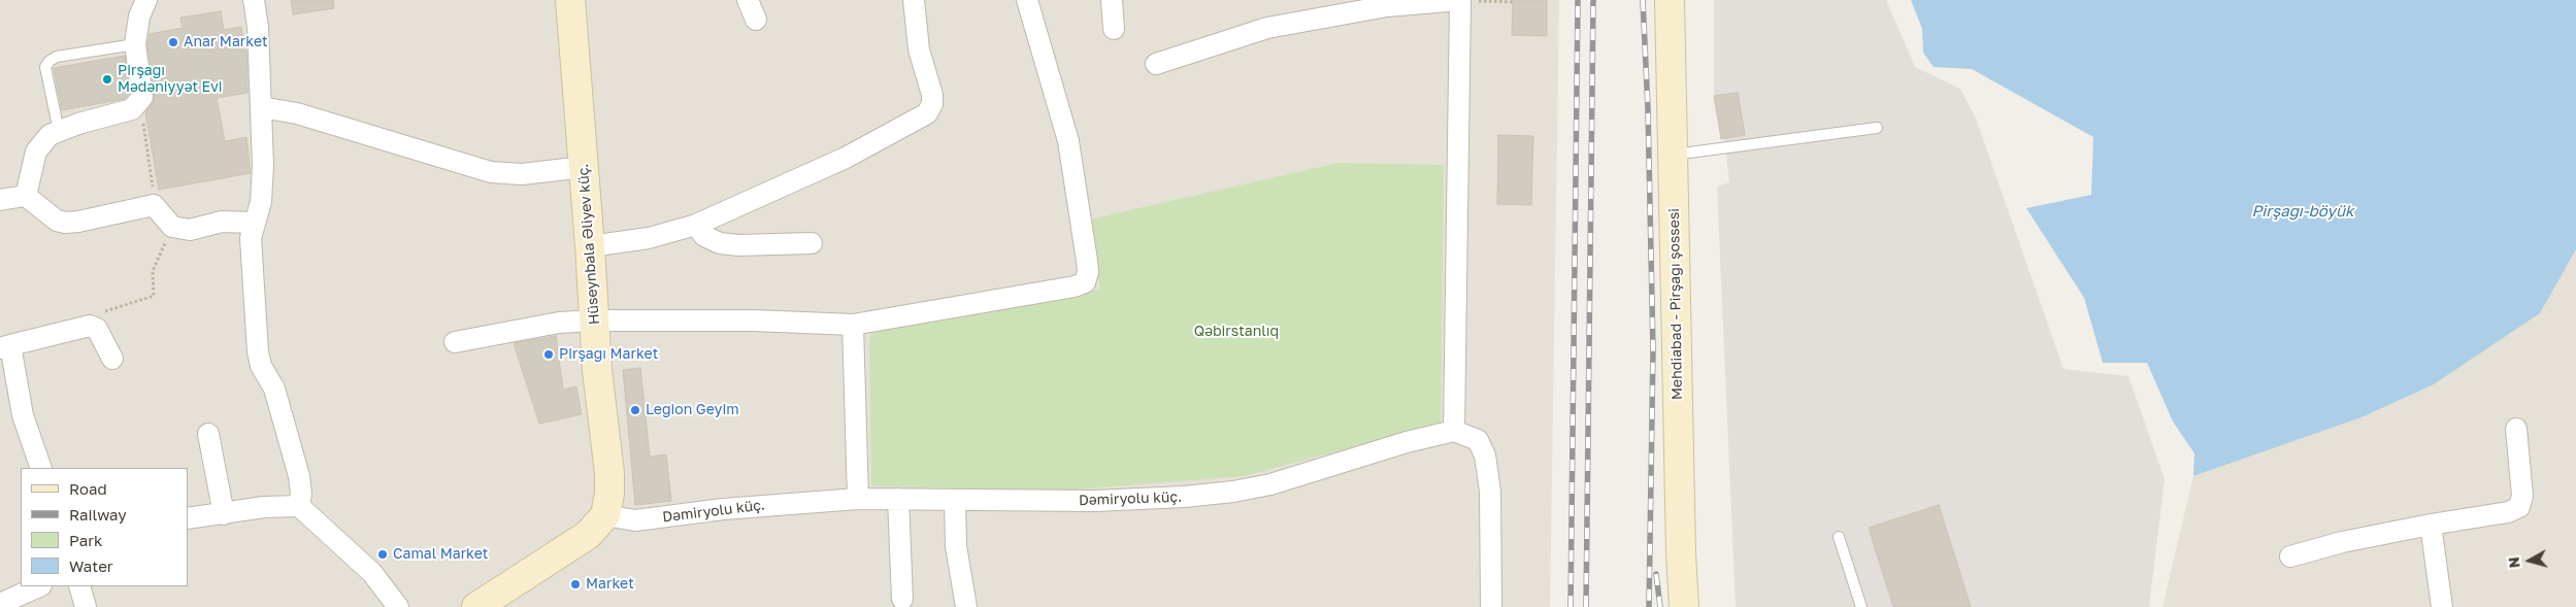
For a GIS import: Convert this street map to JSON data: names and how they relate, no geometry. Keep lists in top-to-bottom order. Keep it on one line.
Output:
{"streets":{"street":["Hüseynbala Əliyev küç.","Mehdiabad - Pirşağı şossesi","Dəmiryolu küç."]},"crossings":[["Hüseynbala Əliyev küç.","Dəmiryolu küç."]],"water":["Pirşağı-böyük"],"parks":["Qəbirstanlıq"],"places":["Anar Market","Pirşağı Mədəniyyət Evi","Pirşağı Market","Legion Geyim","Camal Market","Market"],"legend":["Road","Railway","Park","Water"],"north":"left"}
